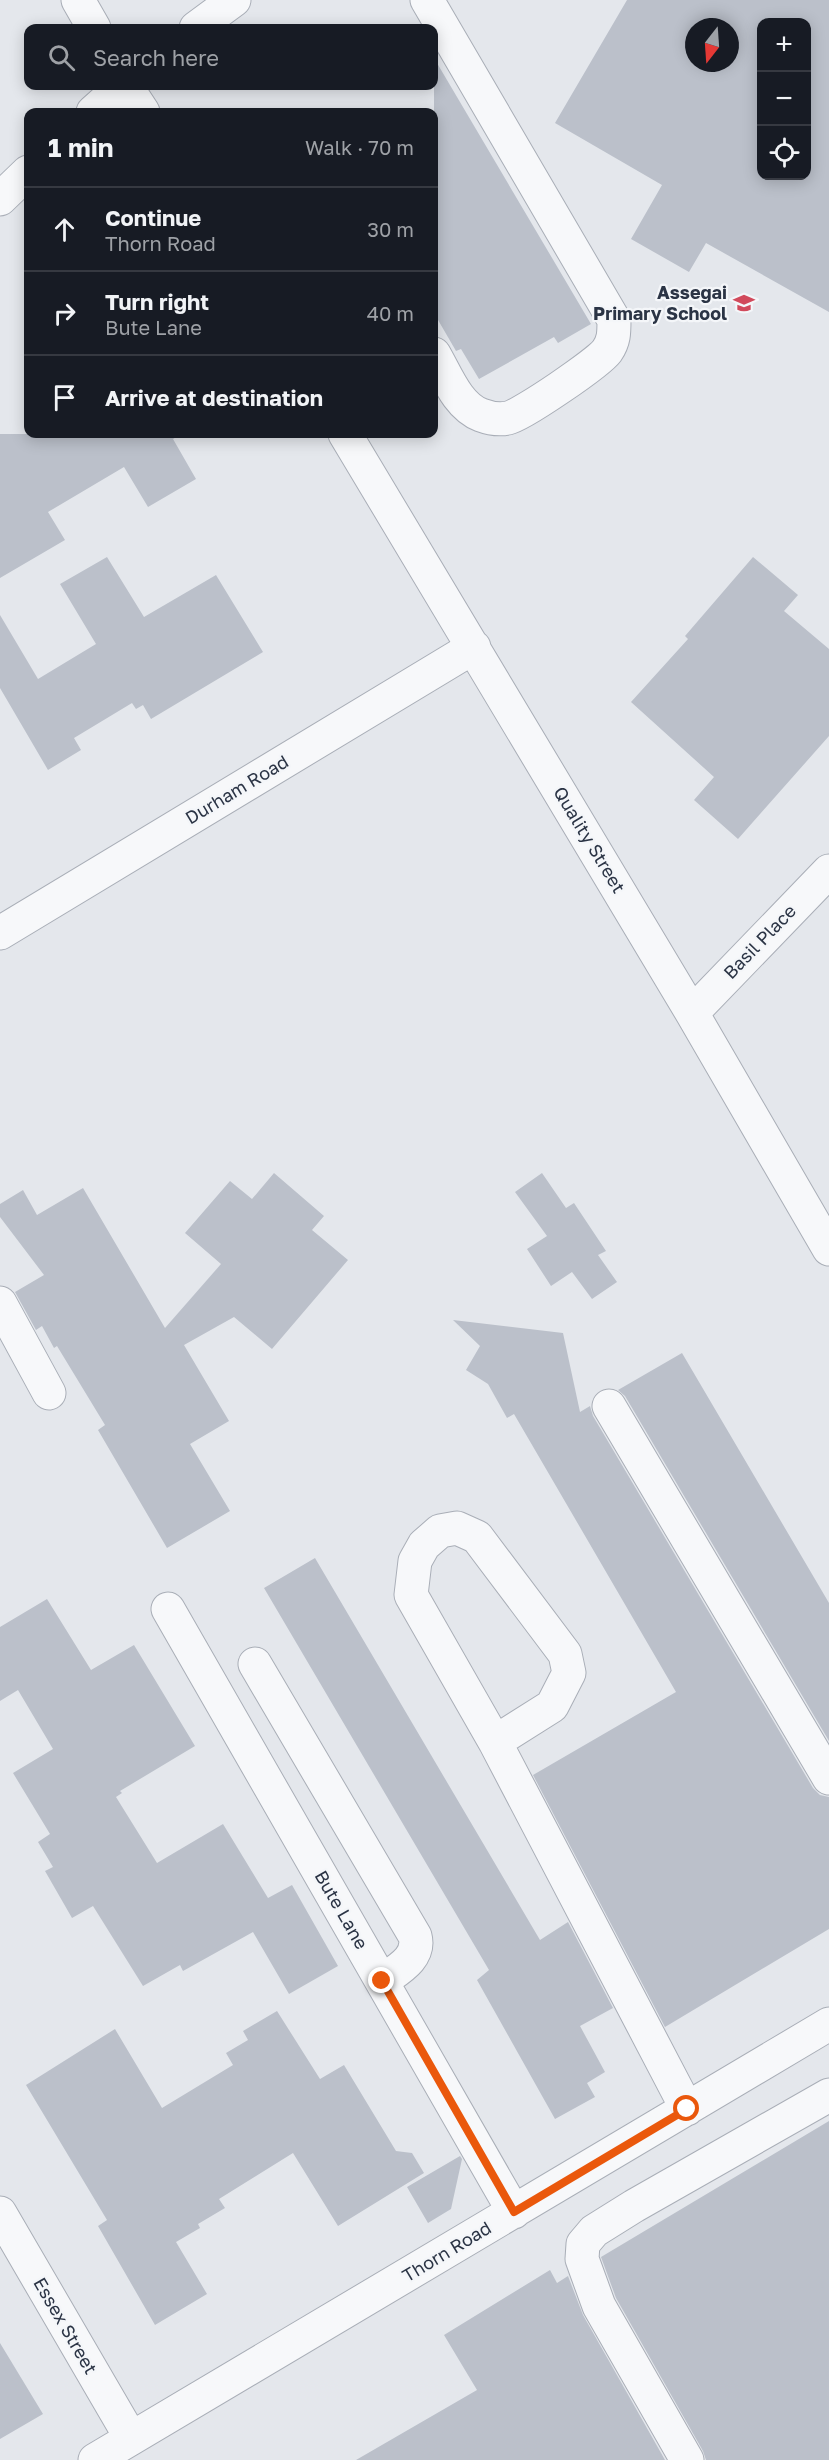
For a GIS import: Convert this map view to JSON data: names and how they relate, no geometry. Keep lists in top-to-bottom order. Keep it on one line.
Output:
{"streets":{"street":["Durham Road","Quality Street","Basil Place","Bute Lane","Thorn Road","Essex Street"]},"crossings":[["Durham Road","Quality Street"],["Quality Street","Basil Place"],["Bute Lane","Thorn Road"],["Thorn Road","Essex Street"]],"places":{"school or university":["Assegai Primary School"]},"north":"bottom","page":{"map_buttons":["+","−"],"search":"Search here","heading":["1 min","Walk · 70 m"],"list":[["Continue","Thorn Road","30 m"],["Turn right","Bute Lane","40 m"],"Arrive at destination"]}}
